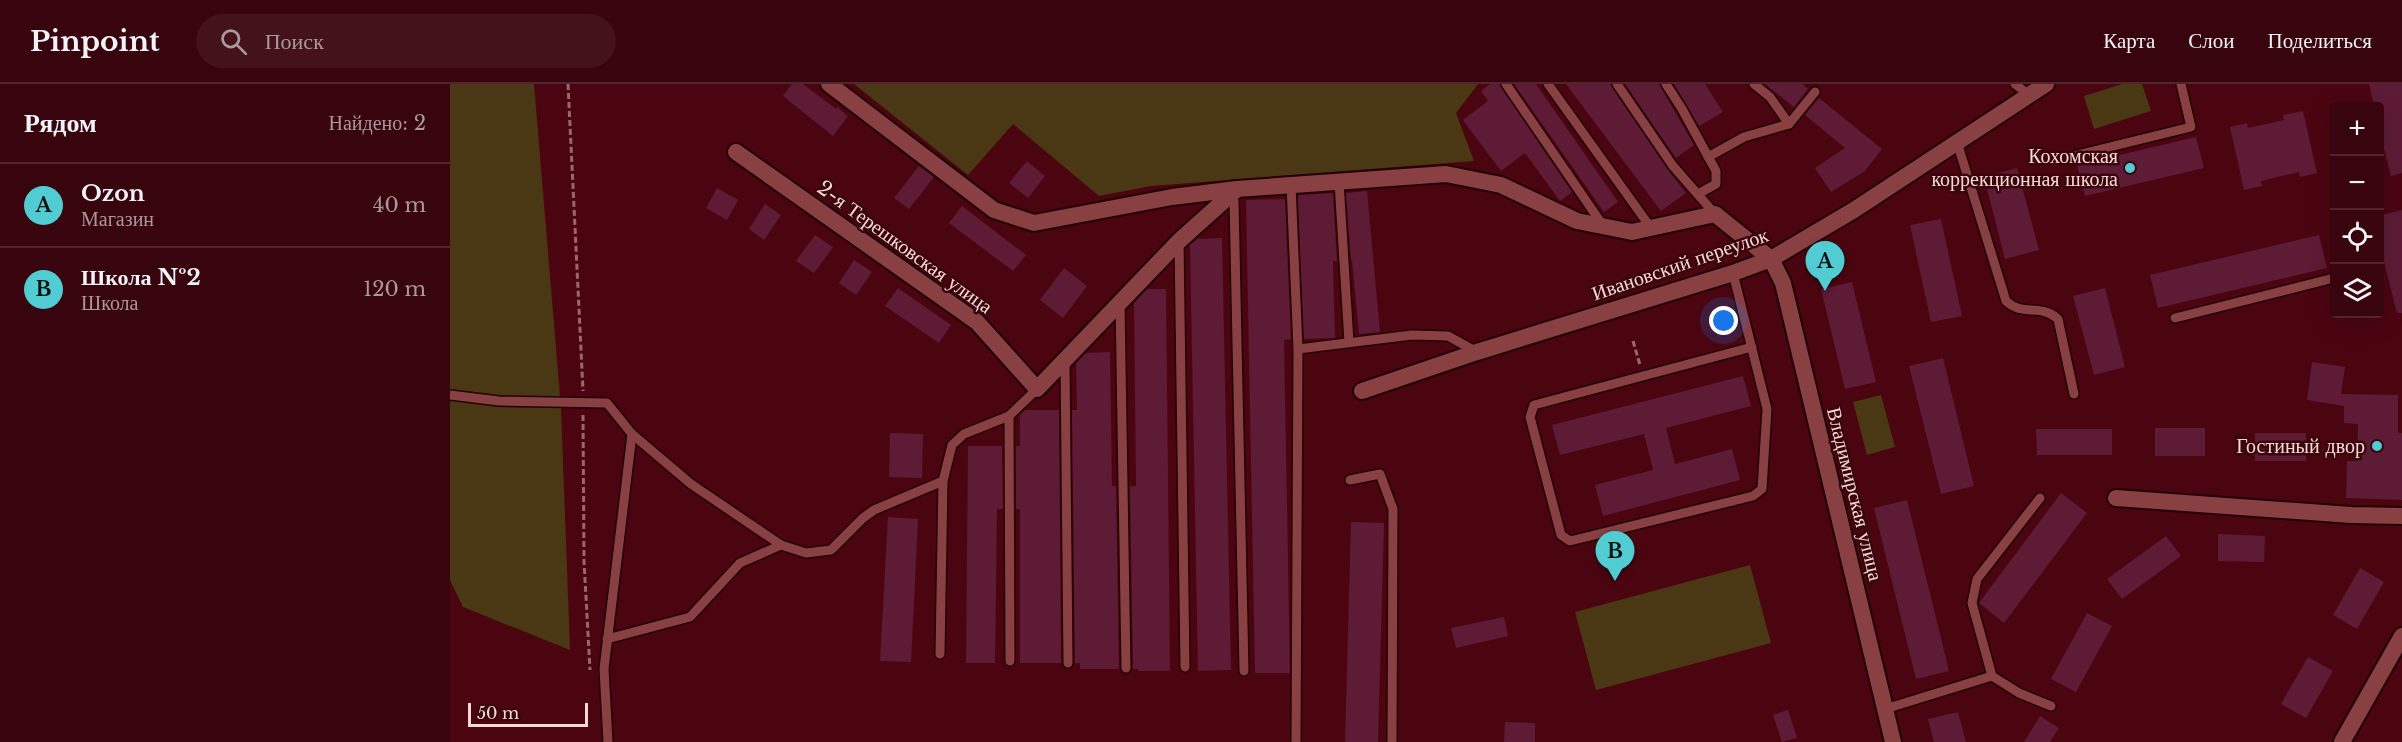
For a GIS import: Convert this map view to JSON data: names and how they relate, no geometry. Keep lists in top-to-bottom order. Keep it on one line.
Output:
{"streets":{"street":["2-я Терешковская улица","Ивановский переулок","Владимирская улица"]},"crossings":[["Ивановский переулок","Владимирская улица"]],"places":["Кохомская коррекционная школа","Гостиный двор"],"scale_bar":"50 m","page":{"header":"Pinpoint","search":"Поиск","nav":["Карта","Слои","Поделиться"],"heading":["Рядом","Найдено: 2"],"map_buttons":["+","−"],"list":[{"mark":"A","name":"Ozon","note":"Магазин","value":"40 m"},{"mark":"B","name":"Школа №2","note":"Школа","value":"120 m"}],"pins":["A","B"],"scale":"50 m"}}
